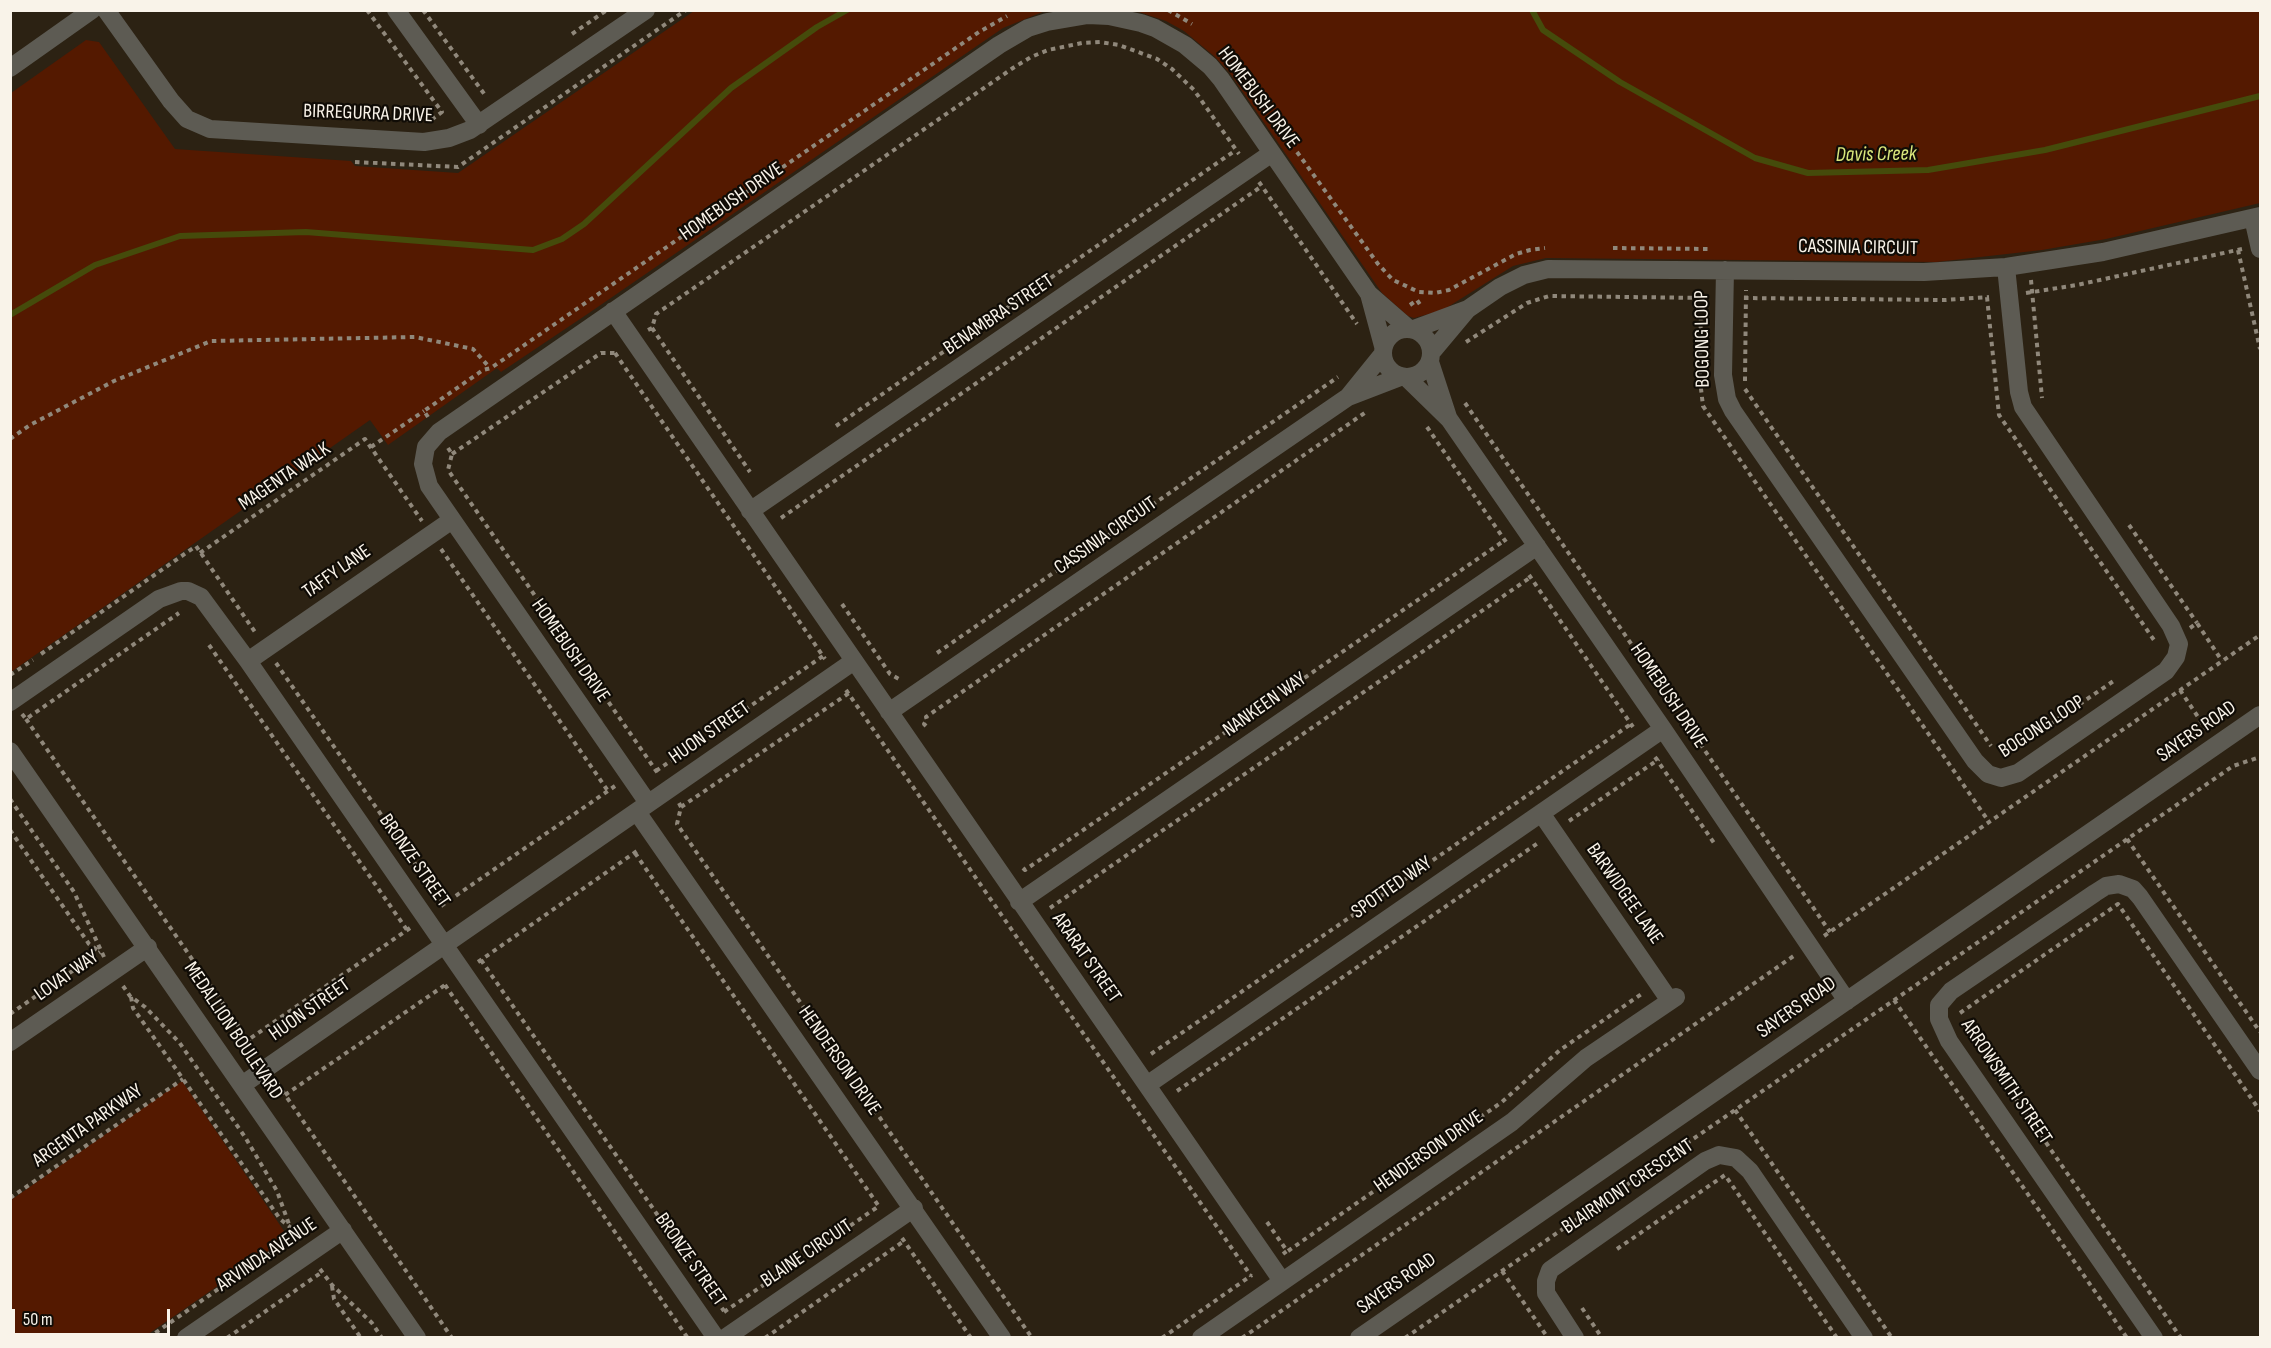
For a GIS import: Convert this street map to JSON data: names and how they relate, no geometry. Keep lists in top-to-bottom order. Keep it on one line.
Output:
{"streets":{"street":["HOMEBUSH DRIVE","BIRREGURRA DRIVE","CASSINIA CIRCUIT","BENAMBRA STREET","BOGONG LOOP","TAFFY LANE","NANKEEN WAY","SAYERS ROAD","HUON STREET","BRONZE STREET","SPOTTED WAY","BARWIDGEE LANE","ARARAT STREET","LOVAT WAY","MEDALLION BOULEVARD","HENDERSON DRIVE","ARROWSMITH STREET","BLAIRMONT CRESCENT","BLAINE CIRCUIT","ARVINDA AVENUE"],"path":["MAGENTA WALK","ARGENTA PARKWAY"]},"crossings":[["HOMEBUSH DRIVE","CASSINIA CIRCUIT"],["HOMEBUSH DRIVE","BENAMBRA STREET"],["HOMEBUSH DRIVE","TAFFY LANE"],["HOMEBUSH DRIVE","NANKEEN WAY"],["HOMEBUSH DRIVE","SAYERS ROAD"],["HOMEBUSH DRIVE","HUON STREET"],["HOMEBUSH DRIVE","SPOTTED WAY"],["HOMEBUSH DRIVE","HENDERSON DRIVE"],["CASSINIA CIRCUIT","BOGONG LOOP"],["CASSINIA CIRCUIT","ARARAT STREET"],["TAFFY LANE","BRONZE STREET"],["NANKEEN WAY","ARARAT STREET"],["HUON STREET","BRONZE STREET"],["HUON STREET","ARARAT STREET"],["HUON STREET","MEDALLION BOULEVARD"],["HUON STREET","HENDERSON DRIVE"],["SPOTTED WAY","BARWIDGEE LANE"],["SPOTTED WAY","ARARAT STREET"],["BARWIDGEE LANE","HENDERSON DRIVE"],["ARARAT STREET","HENDERSON DRIVE"],["LOVAT WAY","MEDALLION BOULEVARD"],["MEDALLION BOULEVARD","ARVINDA AVENUE"],["HENDERSON DRIVE","BLAINE CIRCUIT"]],"water":["Davis Creek"],"scale_bar":"50 m"}
